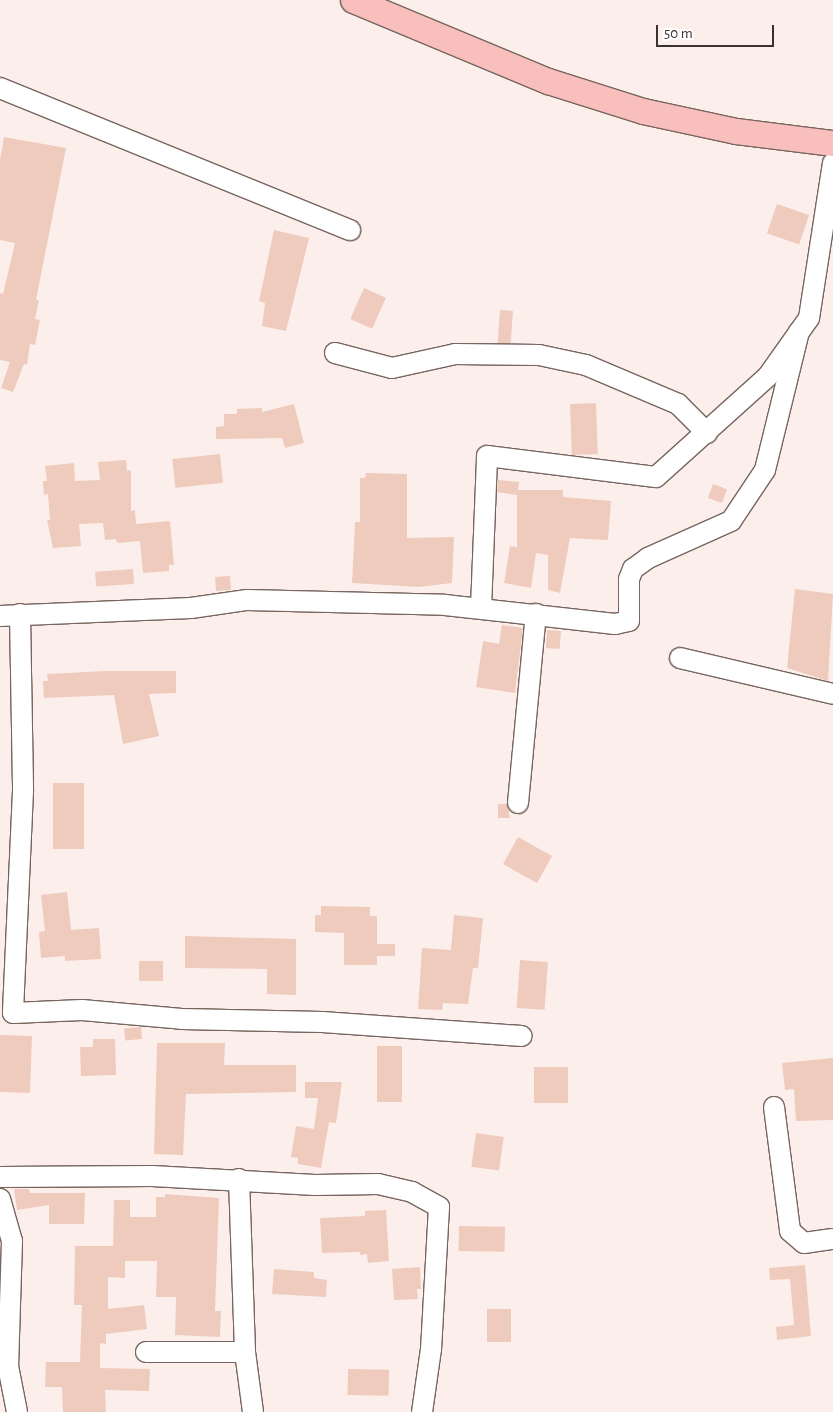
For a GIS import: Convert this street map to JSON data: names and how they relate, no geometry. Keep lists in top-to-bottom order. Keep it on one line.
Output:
{"scale_bar":"50 m"}
